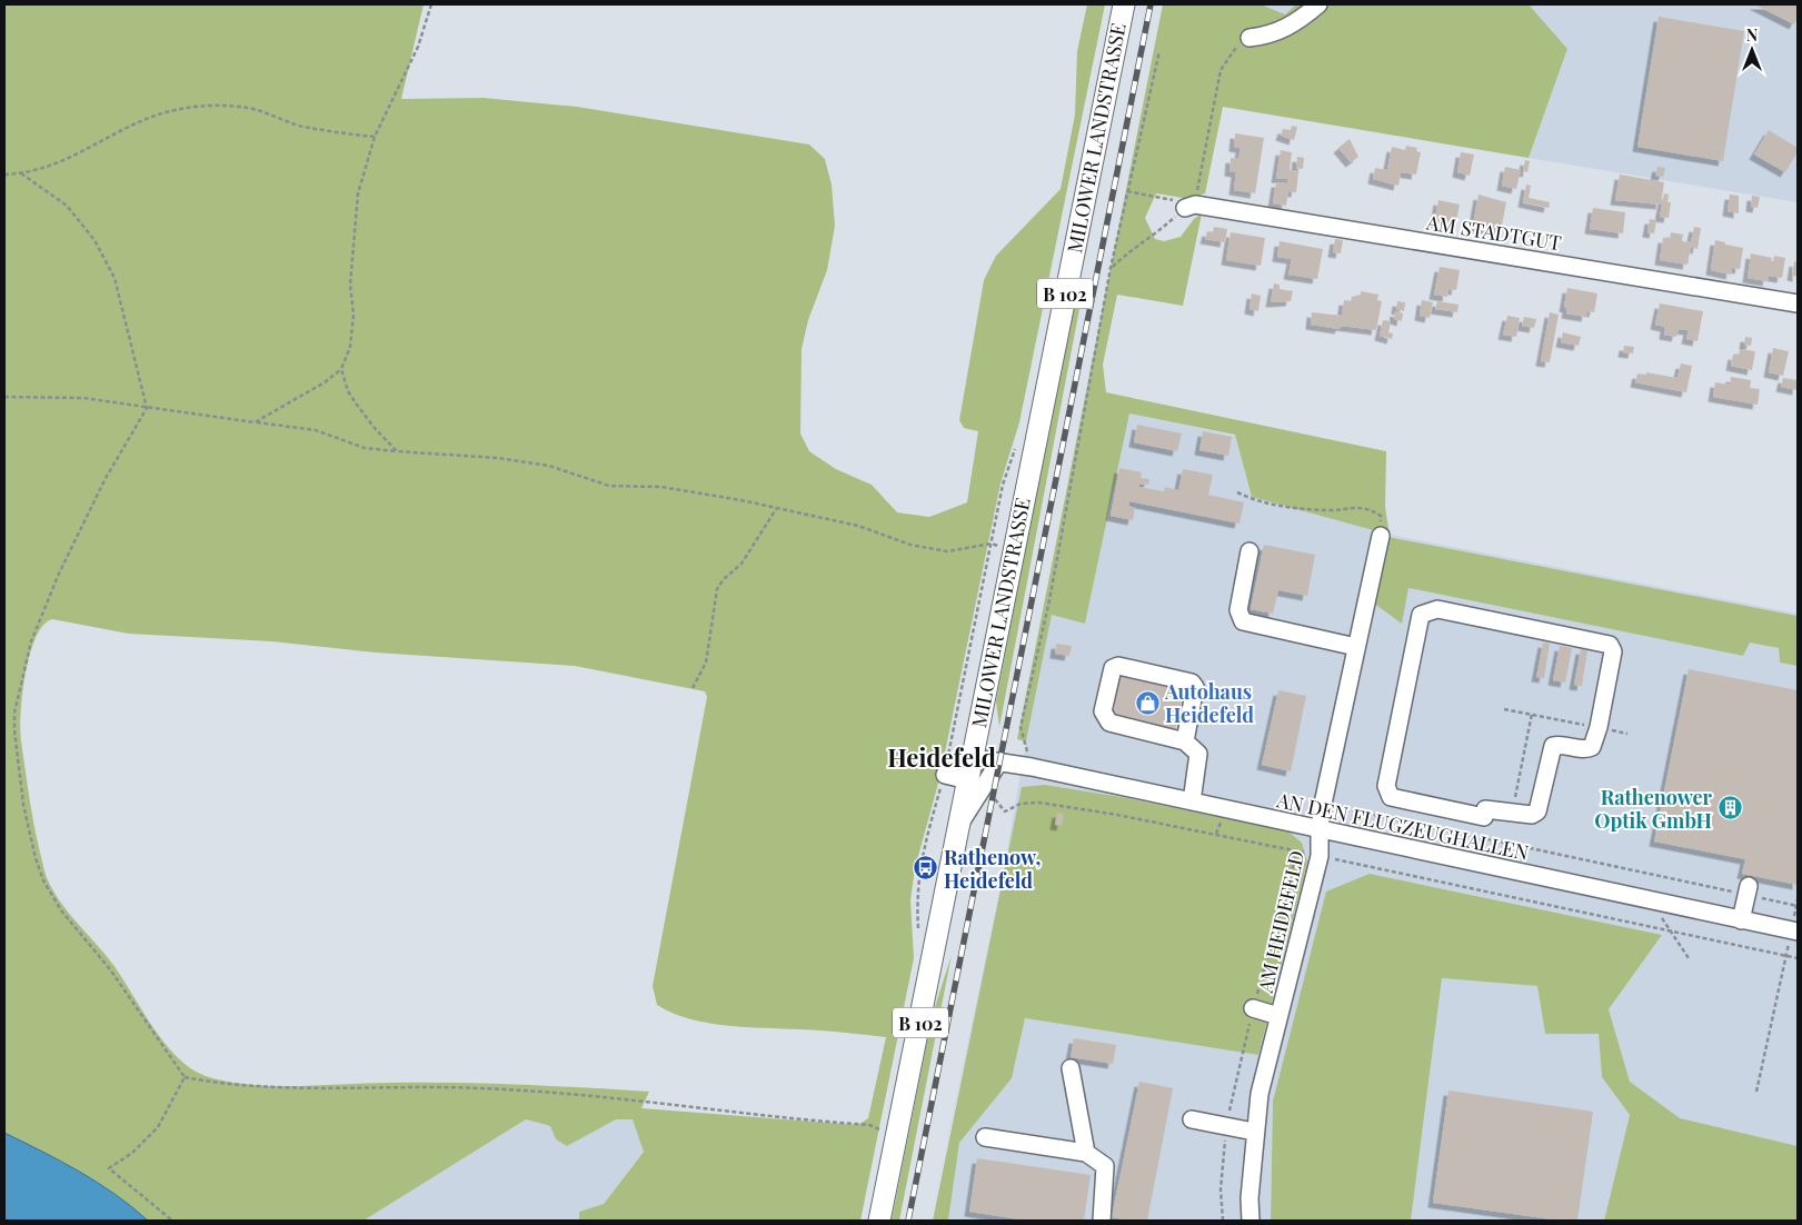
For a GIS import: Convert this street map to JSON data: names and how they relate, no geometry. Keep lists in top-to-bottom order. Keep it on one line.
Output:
{"streets":{"main road":["MILOWER LANDSTRASSE","B 102"],"street":["AM STADTGUT","AN DEN FLUGZEUGHALLEN","AM HEIDEFELD"]},"crossings":[["MILOWER LANDSTRASSE","AN DEN FLUGZEUGHALLEN"],["AN DEN FLUGZEUGHALLEN","AM HEIDEFELD"]],"districts":["Heidefeld"],"places":{"shop":["Autohaus Heidefeld"],"building":["Rathenower Optik GmbH"],"bus stop":["Rathenow, Heidefeld"]},"north":"top"}
